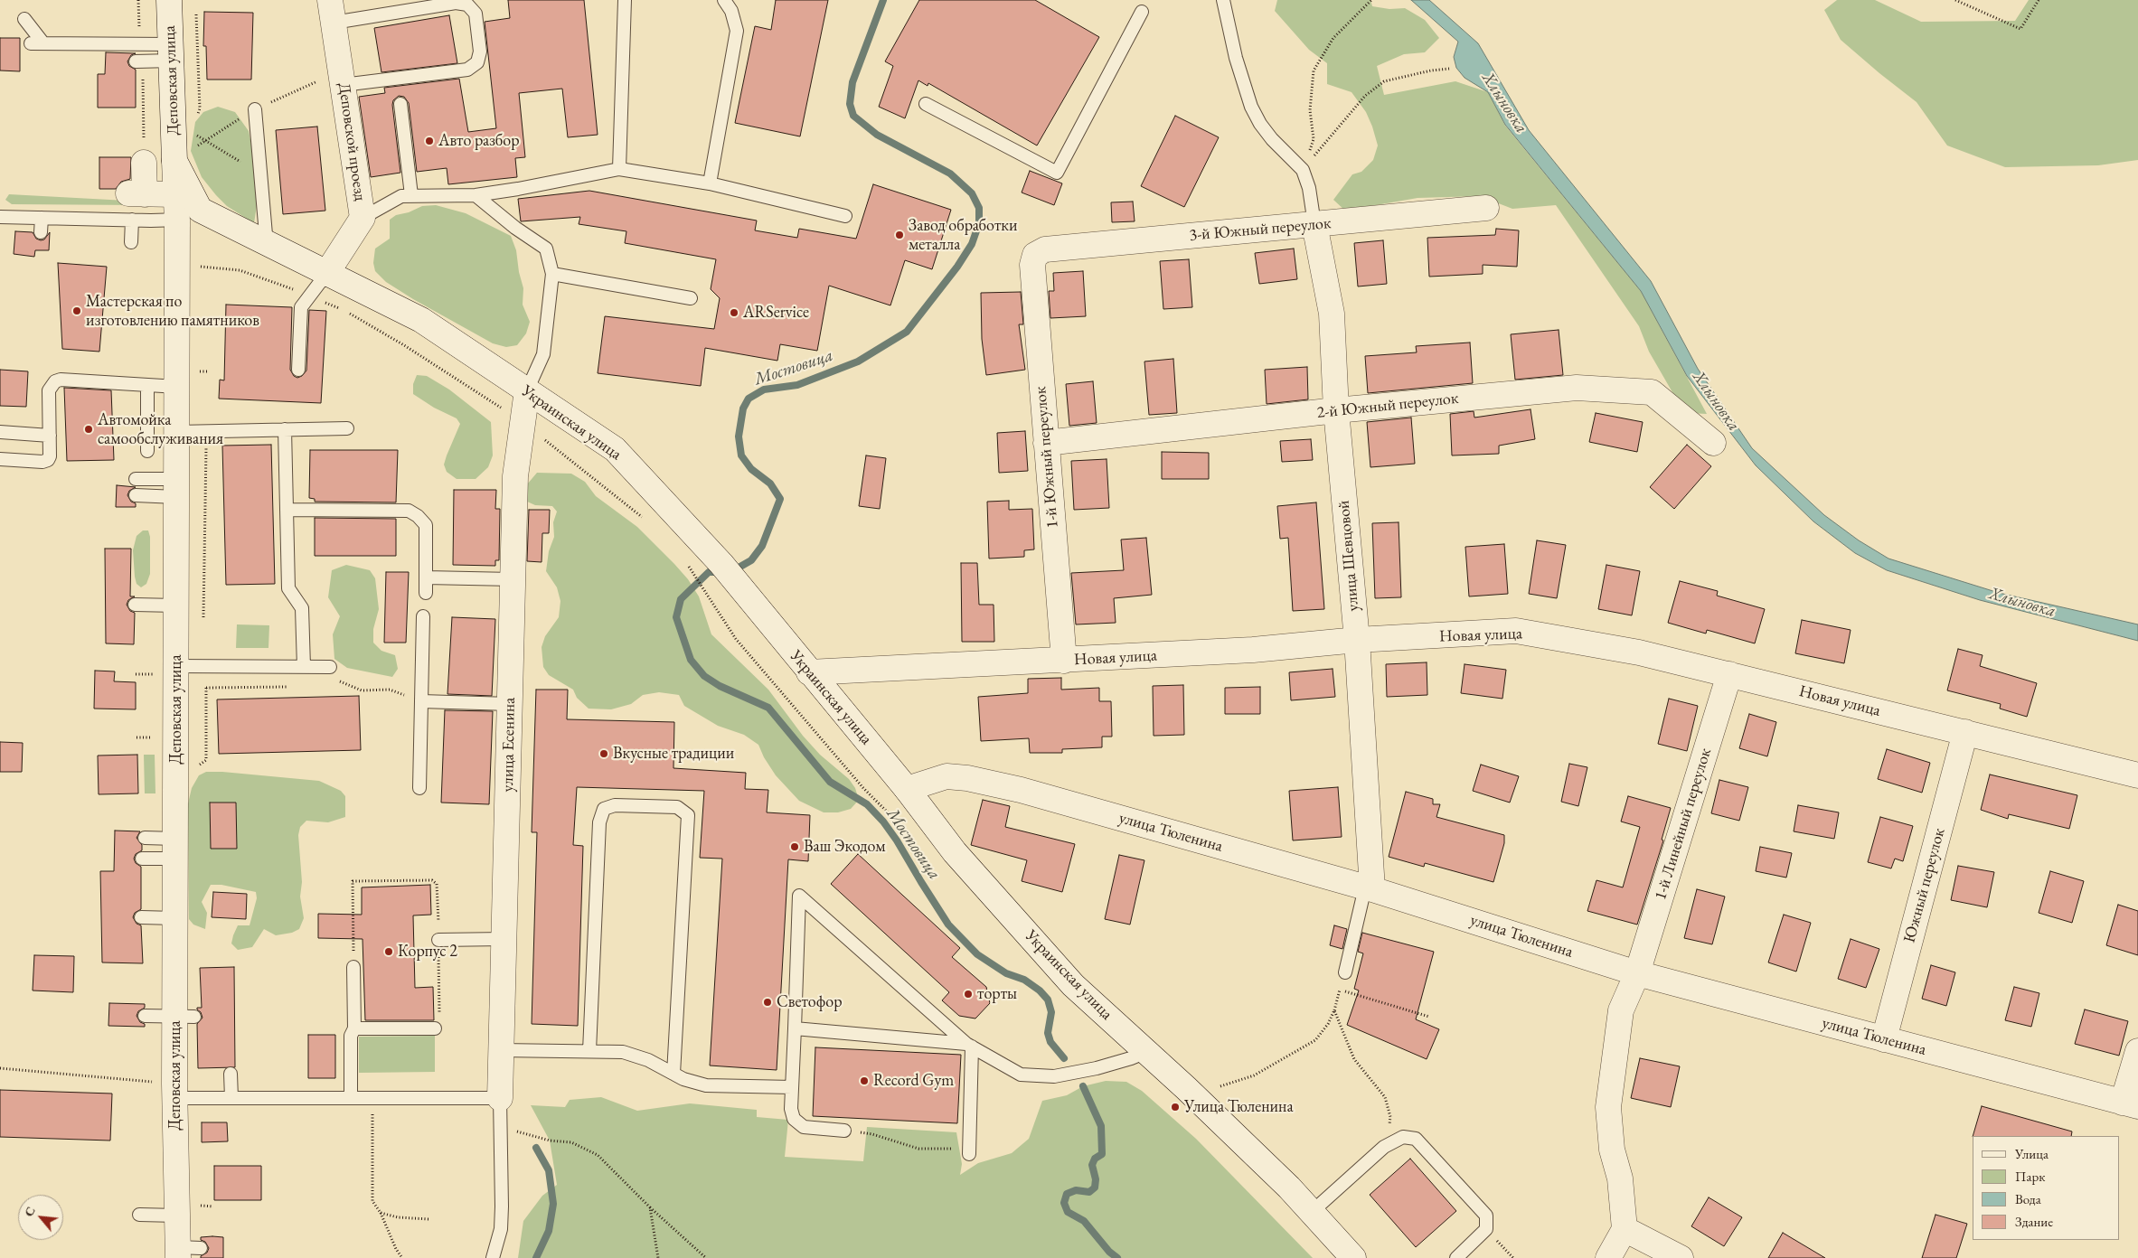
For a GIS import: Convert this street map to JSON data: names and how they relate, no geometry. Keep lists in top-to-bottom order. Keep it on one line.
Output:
{"streets":{"street":["Деповская улица","Деповской проезд","3-й Южный переулок","2-й Южный переулок","Украинская улица","1-й Южный переулок","улица Шевцовой","Новая улица","улица Есенина","1-й Линейный переулок","улица Тюленина","Южный переулок"]},"crossings":[["Деповская улица","Украинская улица"],["Деповской проезд","Украинская улица"],["3-й Южный переулок","1-й Южный переулок"],["3-й Южный переулок","улица Шевцовой"],["2-й Южный переулок","1-й Южный переулок"],["2-й Южный переулок","улица Шевцовой"],["Украинская улица","Новая улица"],["Украинская улица","улица Есенина"],["Украинская улица","улица Тюленина"],["1-й Южный переулок","Новая улица"],["улица Шевцовой","Новая улица"],["улица Шевцовой","улица Тюленина"],["Новая улица","1-й Линейный переулок"],["Новая улица","Южный переулок"],["1-й Линейный переулок","улица Тюленина"],["улица Тюленина","Южный переулок"]],"water":["Хлыновка","Мостовица"],"places":["Авто разбор","Завод обработки металла","Мастерская по изготовлению памятников","ARService","Автомойка самообслуживания","Вкусные традиции","Ваш Экодом","Корпус 2","торты","Светофор","Record Gym","Улица Тюленина"],"legend":["Улица","Парк","Вода","Здание"],"north":"top left"}
